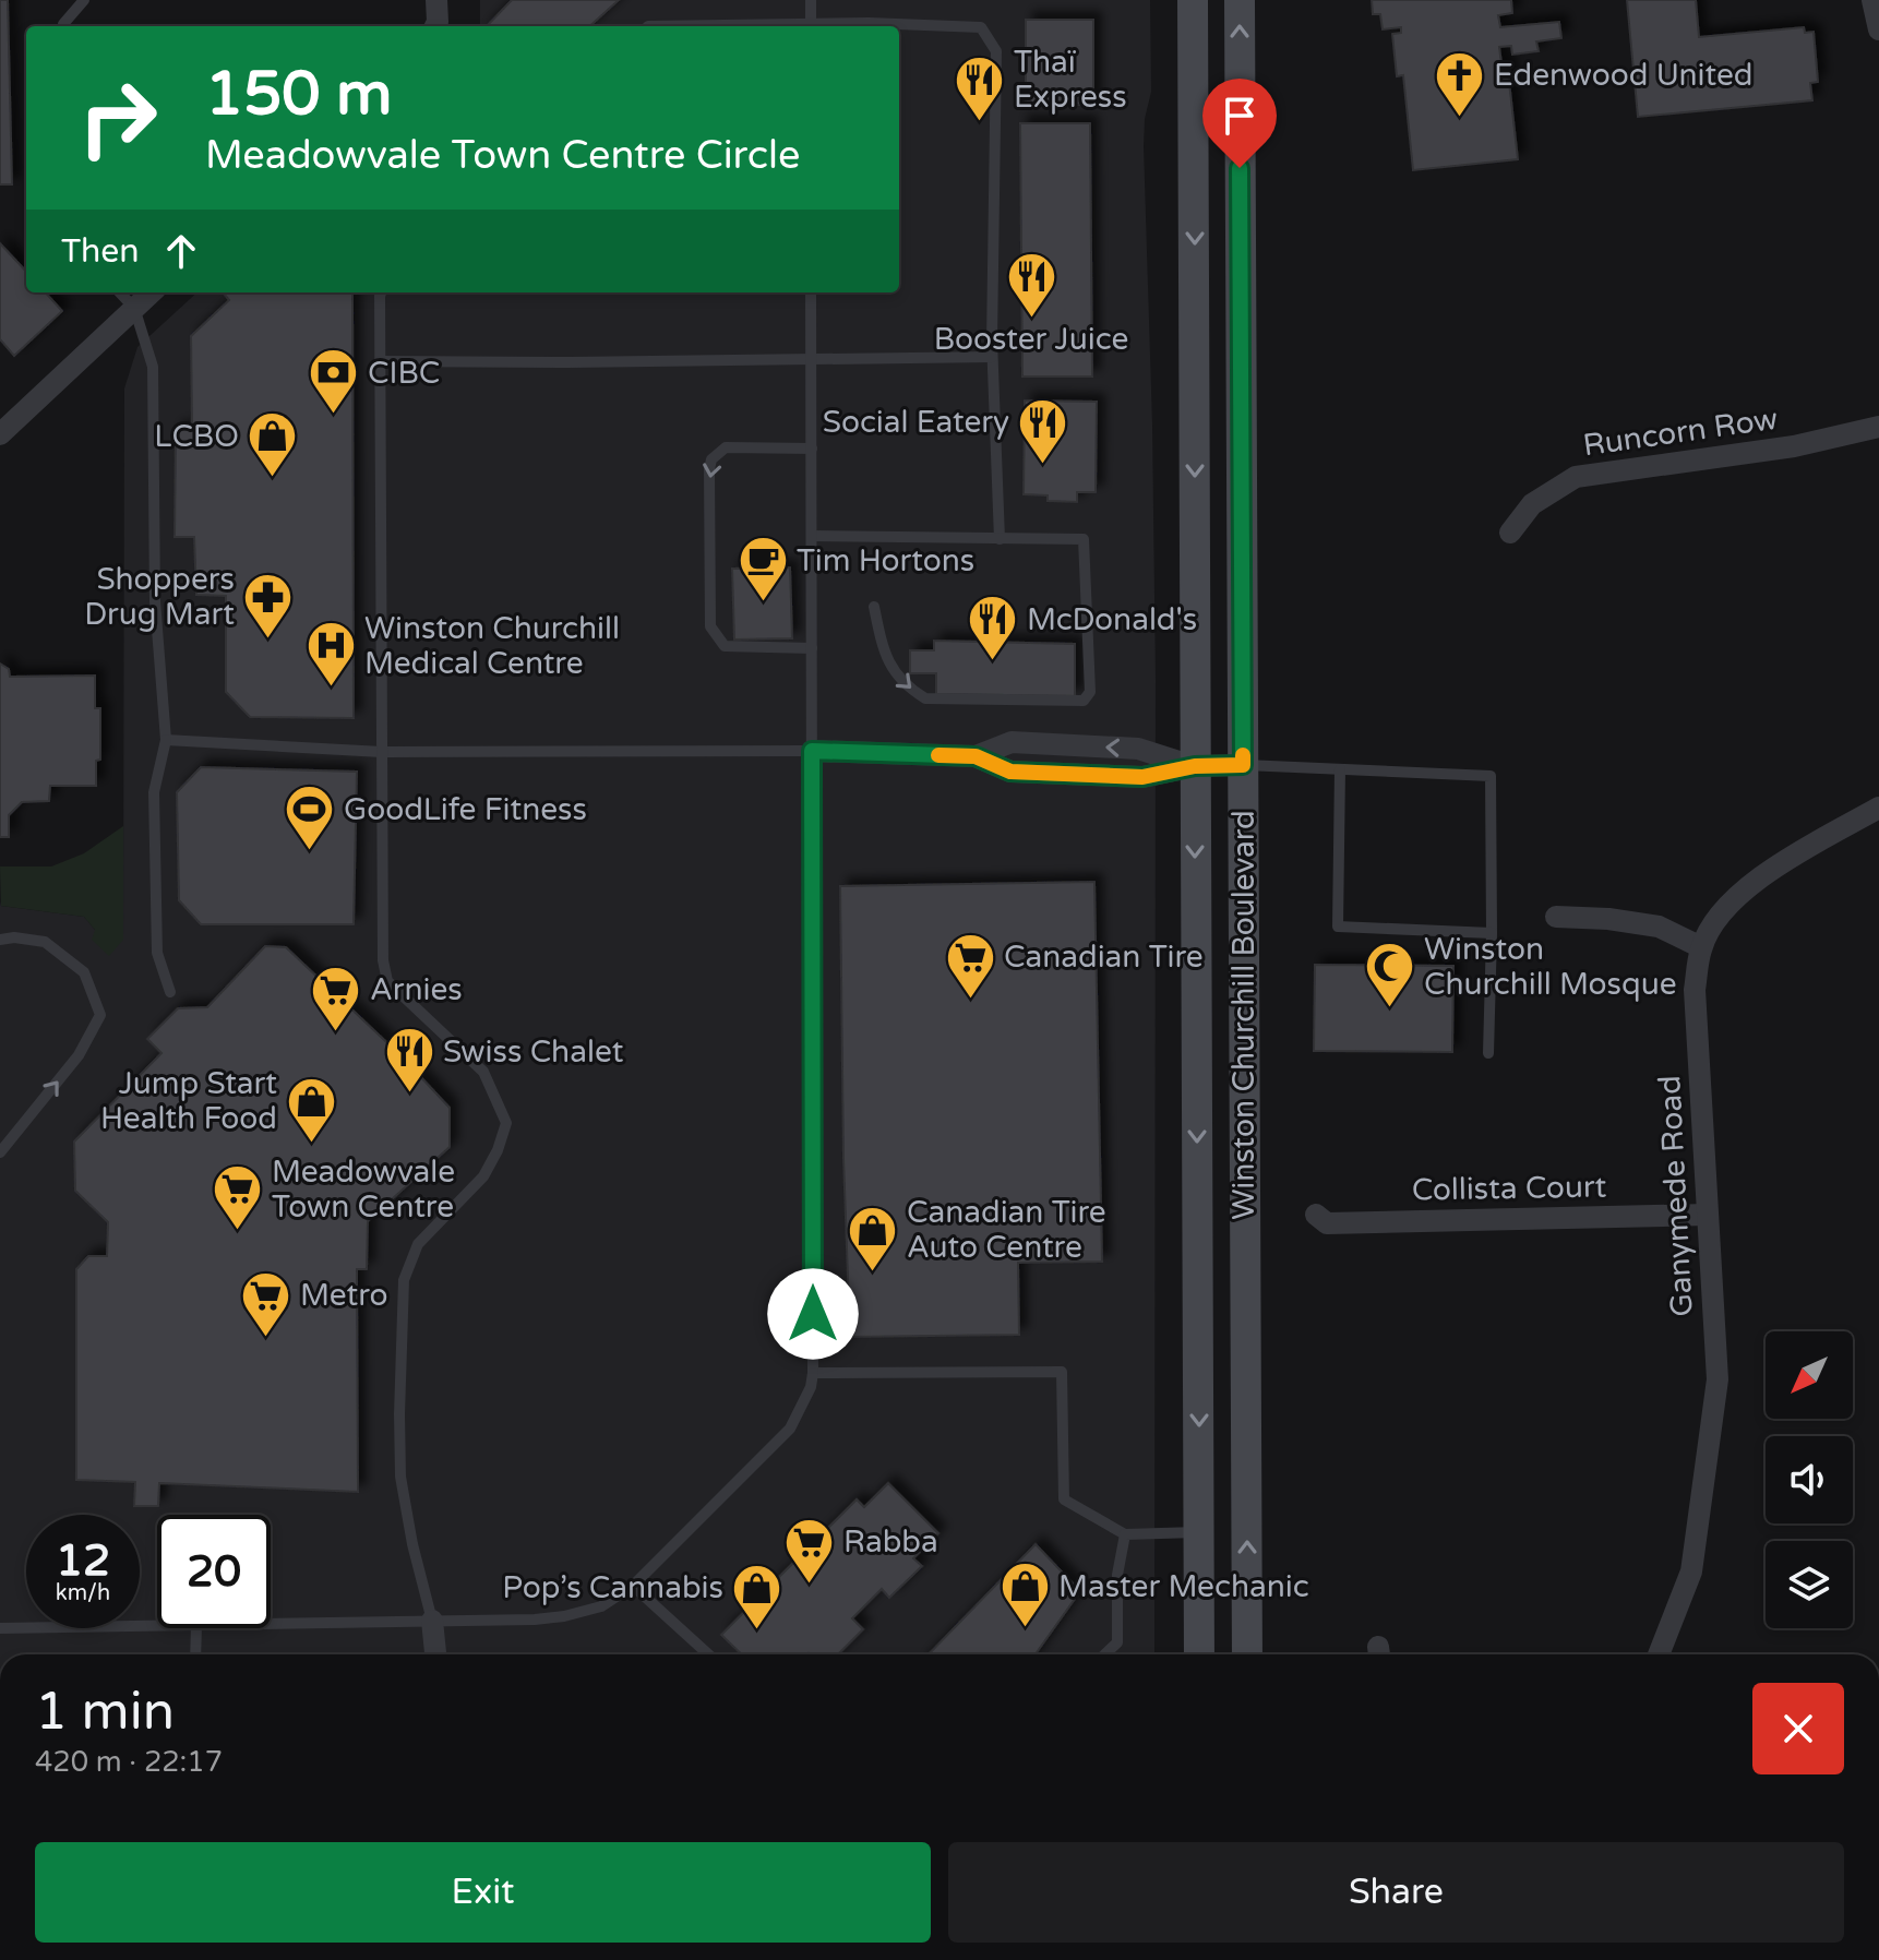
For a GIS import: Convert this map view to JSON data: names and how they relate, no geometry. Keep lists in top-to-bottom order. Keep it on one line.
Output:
{"streets":{"main road":["Winston Churchill Boulevard"],"street":["Runcorn Row","Collista Court","Ganymede Road"]},"crossings":[["Collista Court","Ganymede Road"]],"places":{"church":["Edenwood United"],"restaurant":["Thaï Express","Booster Juice","Social Eatery","McDonald's","Swiss Chalet"],"bank":["CIBC"],"shop":["LCBO","Jump Start Health Food","Canadian Tire Auto Centre","Master Mechanic","Pop’s Cannabis"],"cafe":["Tim Hortons"],"pharmacy":["Shoppers Drug Mart"],"hospital":["Winston Churchill Medical Centre"],"sports":["GoodLife Fitness"],"supermarket":["Canadian Tire","Arnies","Meadowvale Town Centre","Metro","Rabba"],"mosque":["Winston Churchill Mosque"]},"north":"bottom left","page":{"turn":["150 m","Meadowvale Town Centre Circle"],"then":"Then","speed":"12 km/h","limit":"20","heading":["1 min","420 m · 22:17"],"buttons":["Exit","Share"]}}
